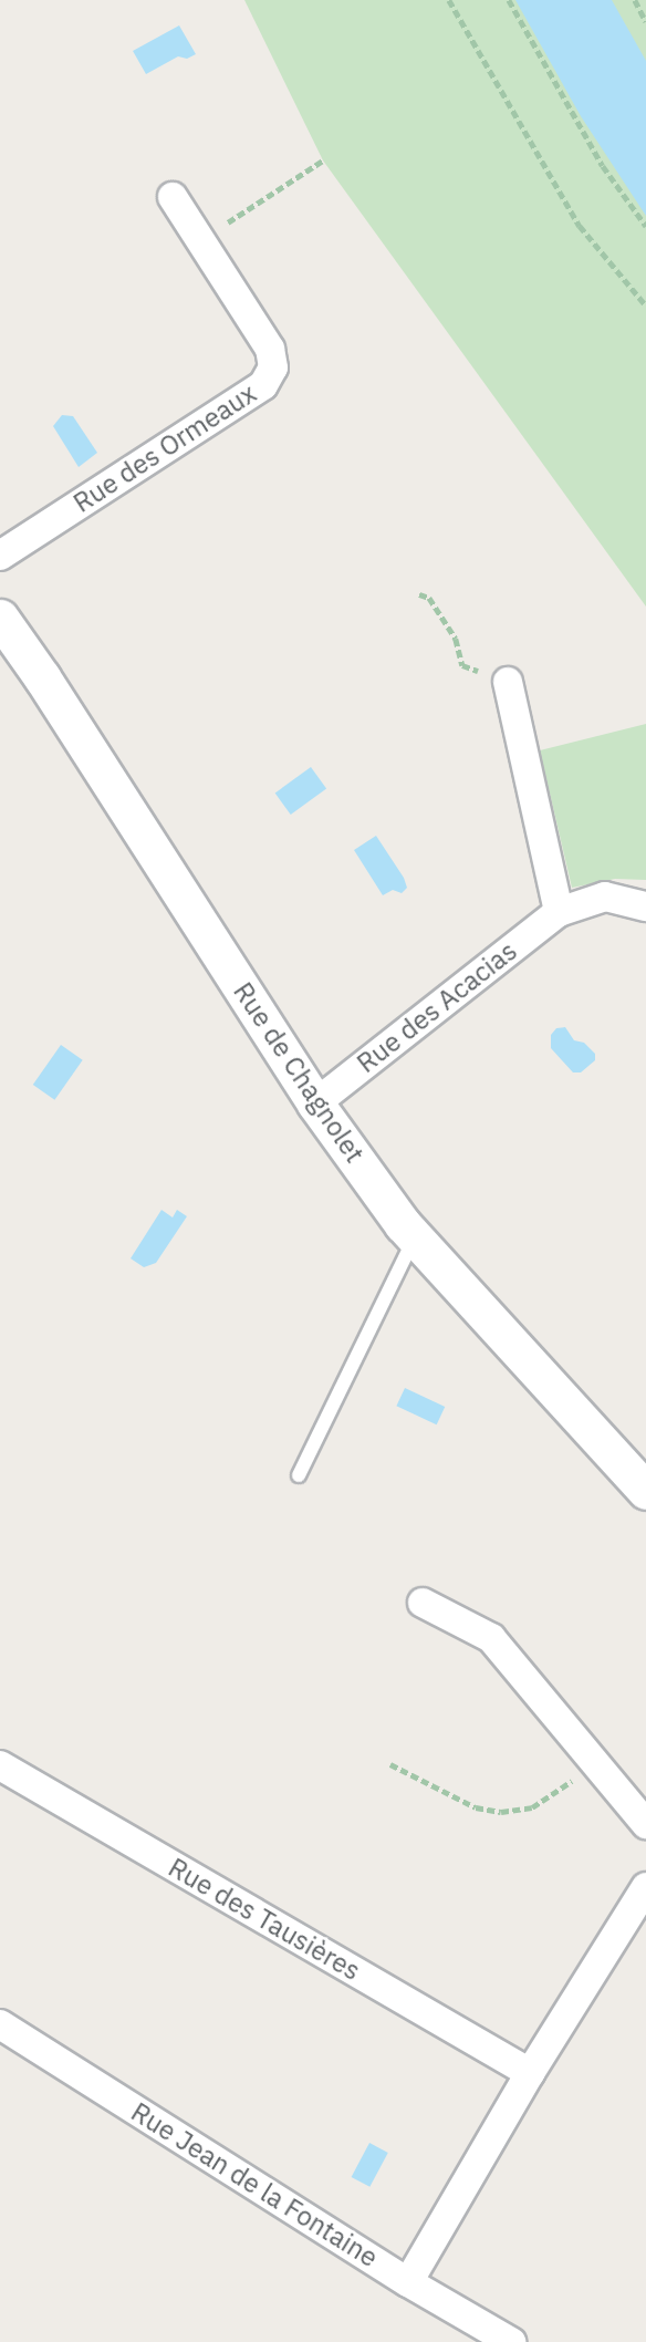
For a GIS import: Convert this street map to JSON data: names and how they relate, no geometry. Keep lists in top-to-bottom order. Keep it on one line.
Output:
{"streets":{"street":["Rue des Ormeaux","Rue des Acacias","Rue de Chagnolet","Rue des Tausières","Rue Jean de la Fontaine"]},"crossings":[["Rue des Acacias","Rue de Chagnolet"]]}
